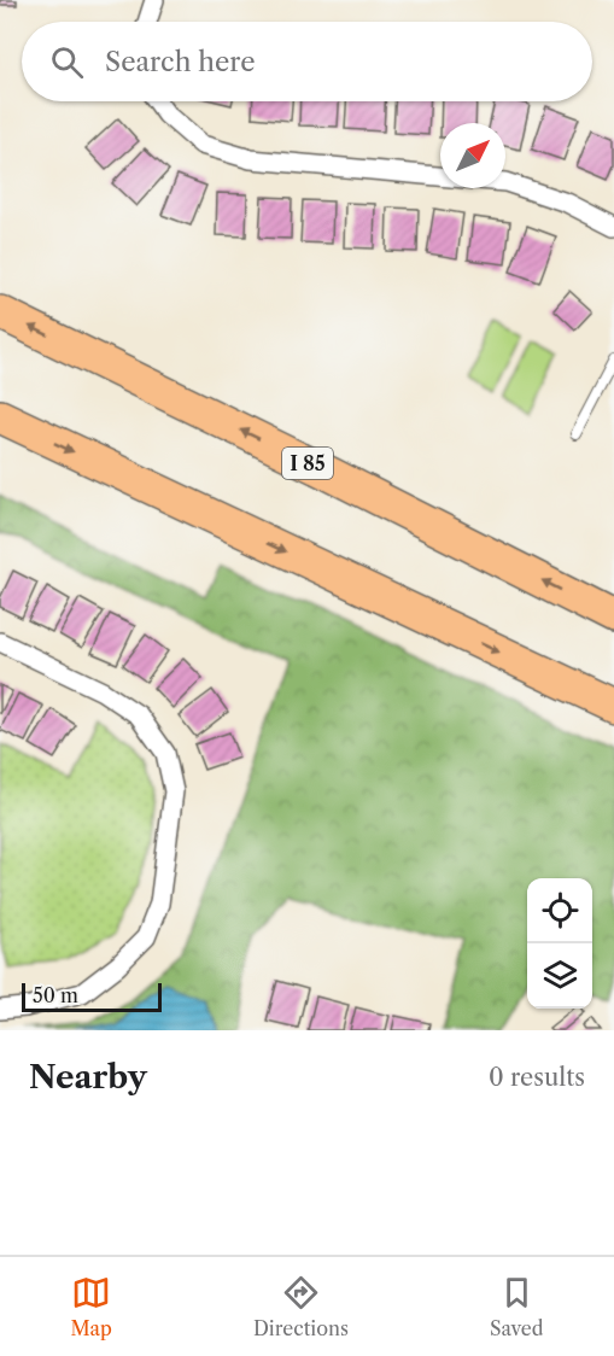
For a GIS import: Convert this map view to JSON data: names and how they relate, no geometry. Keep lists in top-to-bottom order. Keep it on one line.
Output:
{"streets":{"highway":["I 85"]},"scale_bar":"50 m","north":"top right","page":{"search":"Search here","scale":"50 m","heading":["Nearby","0 results"],"nav":["Map","Directions","Saved"]}}
